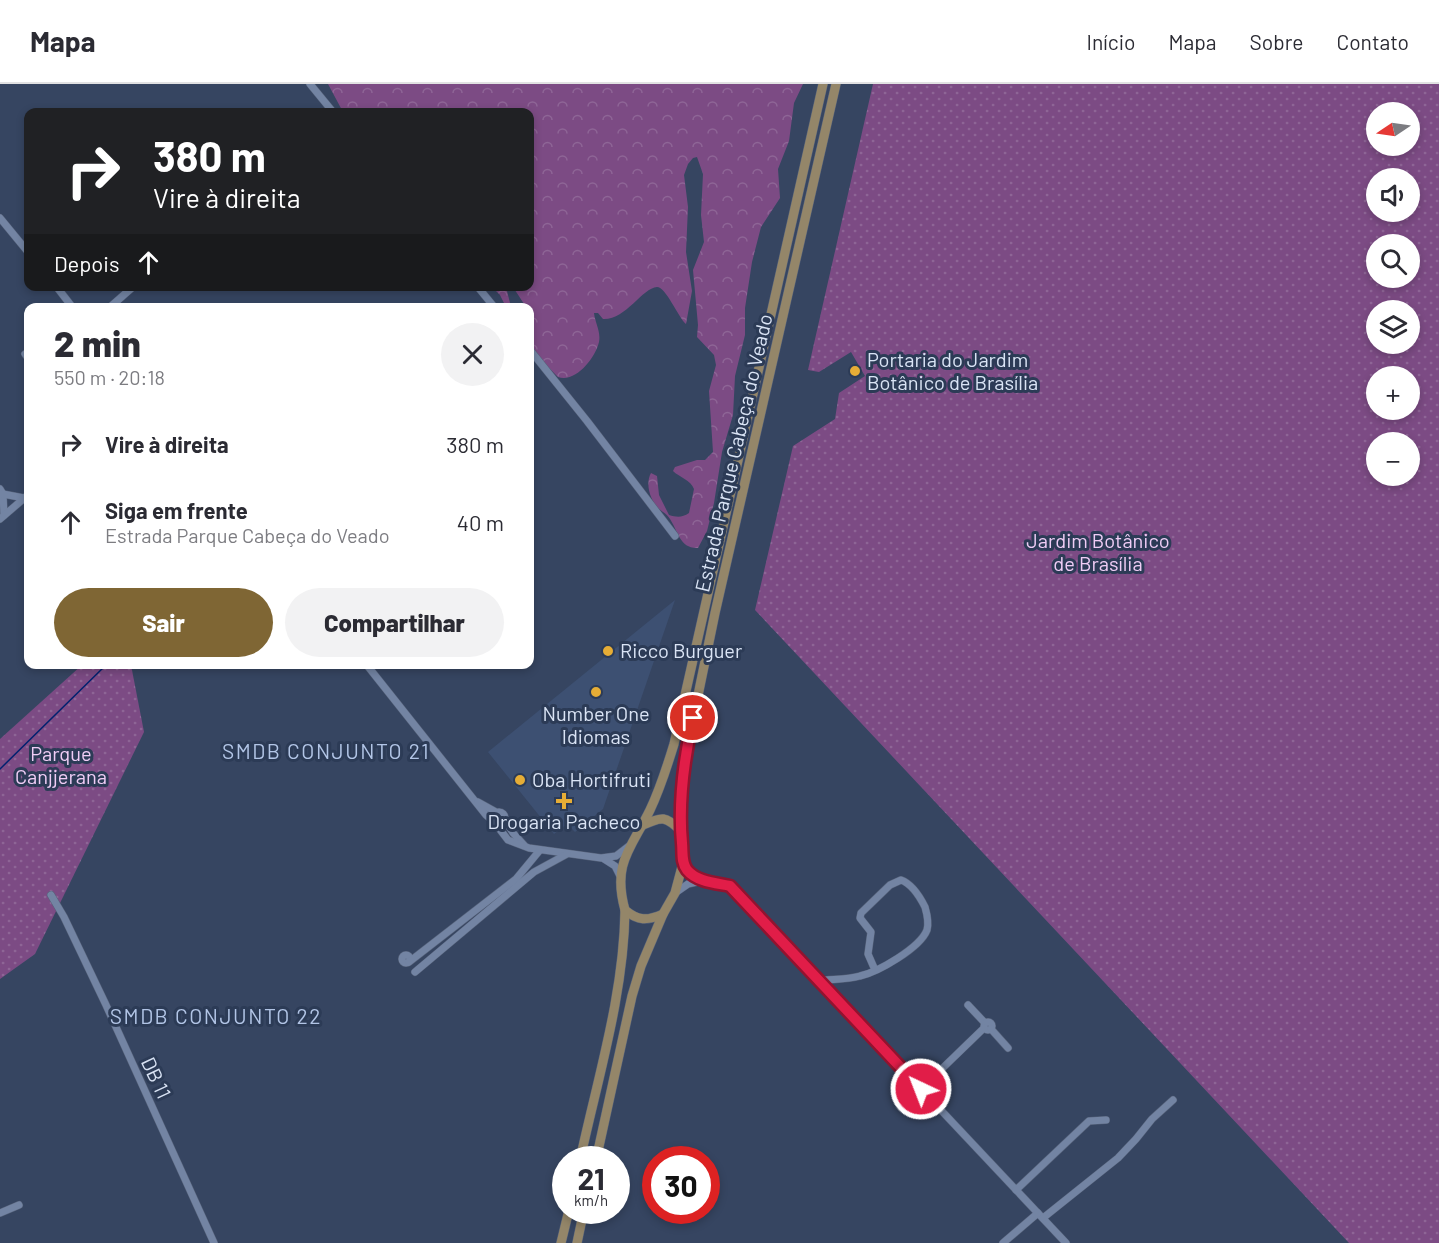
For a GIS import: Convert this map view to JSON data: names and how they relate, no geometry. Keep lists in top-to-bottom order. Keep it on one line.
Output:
{"streets":{"main road":["Estrada Parque Cabeça do Veado"],"street":["DB 11"]},"districts":["SMDB CONJUNTO 21","SMDB CONJUNTO 22"],"parks":["Jardim Botânico de Brasília","Parque Canjjerana"],"places":{"other":["Portaria do Jardim Botânico de Brasília","Ricco Burguer","Number One Idiomas","Oba Hortifruti"],"health":["Drogaria Pacheco"]},"north":"left","page":{"header":"Mapa","nav":["Início","Mapa","Sobre","Contato"],"map_buttons":["+","−"],"turn":["380 m","Vire à direita"],"then":"Depois","heading":["2 min","550 m · 20:18"],"list":[{"name":"Vire à direita","value":"380 m"},{"name":"Siga em frente","note":"Estrada Parque Cabeça do Veado","value":"40 m"}],"buttons":["Sair","Compartilhar"],"speed":"21 km/h","limit":"30"}}
